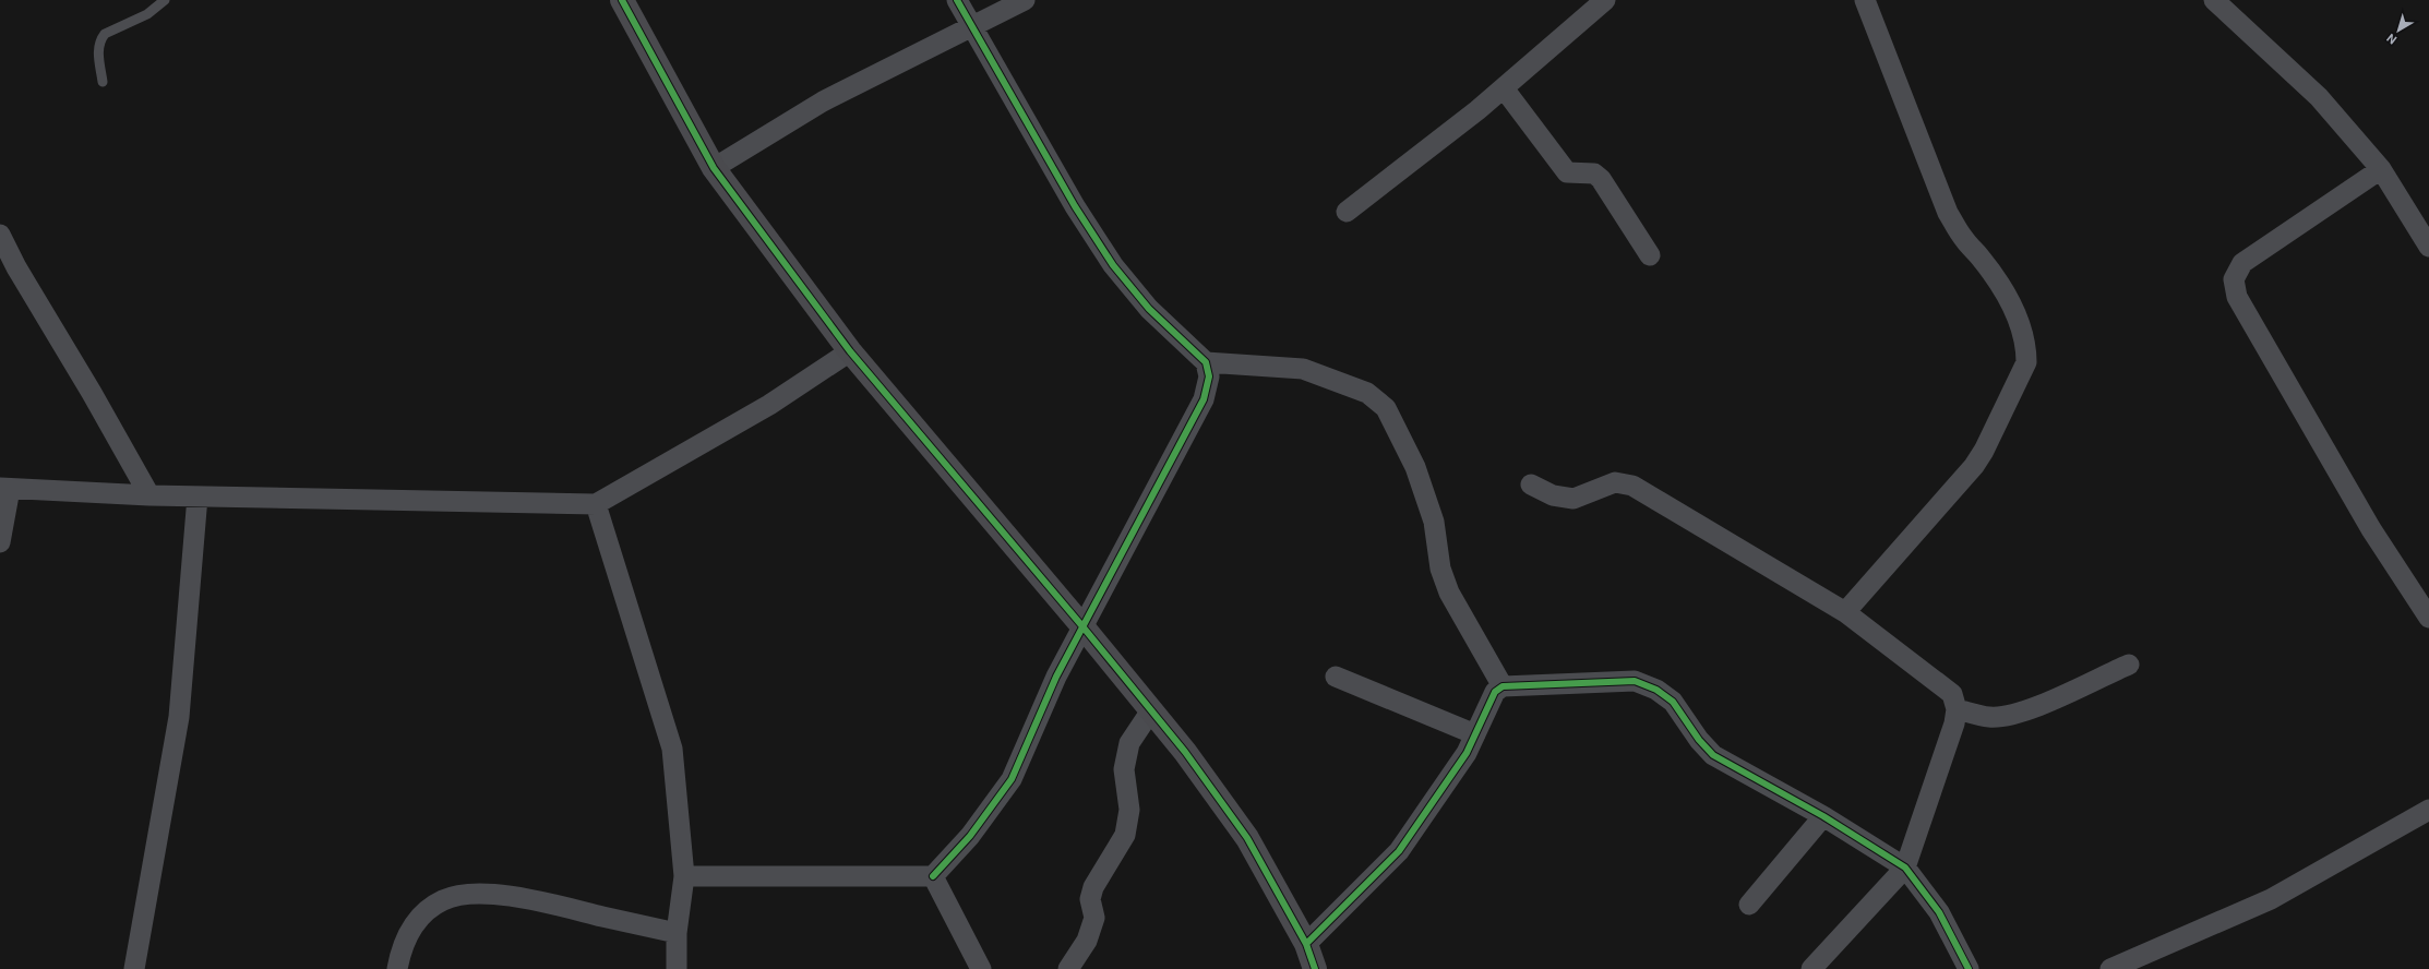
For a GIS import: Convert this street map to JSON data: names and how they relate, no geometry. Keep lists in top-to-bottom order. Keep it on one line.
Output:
{"north":"bottom left"}
